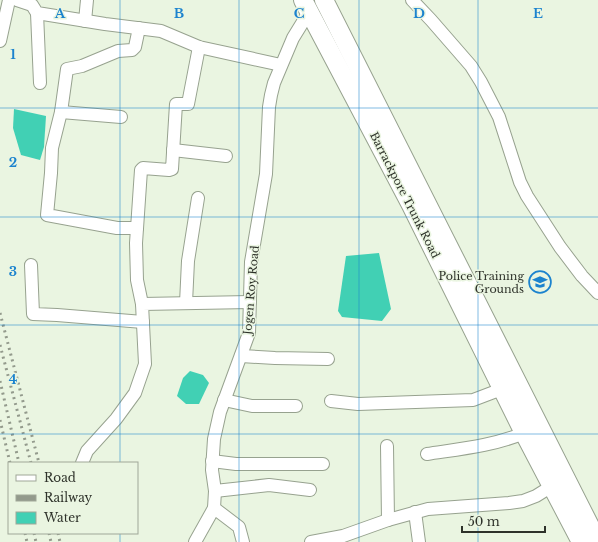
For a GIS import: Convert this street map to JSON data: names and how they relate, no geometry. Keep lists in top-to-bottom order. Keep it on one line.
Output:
{"streets":{"main road":["Barrackpore Trunk Road"],"street":["Jogen Roy Road"]},"crossings":[["Barrackpore Trunk Road","Jogen Roy Road"]],"places":{"school or university":["Police Training Grounds"]},"legend":["Road","Railway","Water"],"scale_bar":"50 m","grid":{"columns":["A","B","C","D","E"],"rows":["1","2","3","4"]}}
